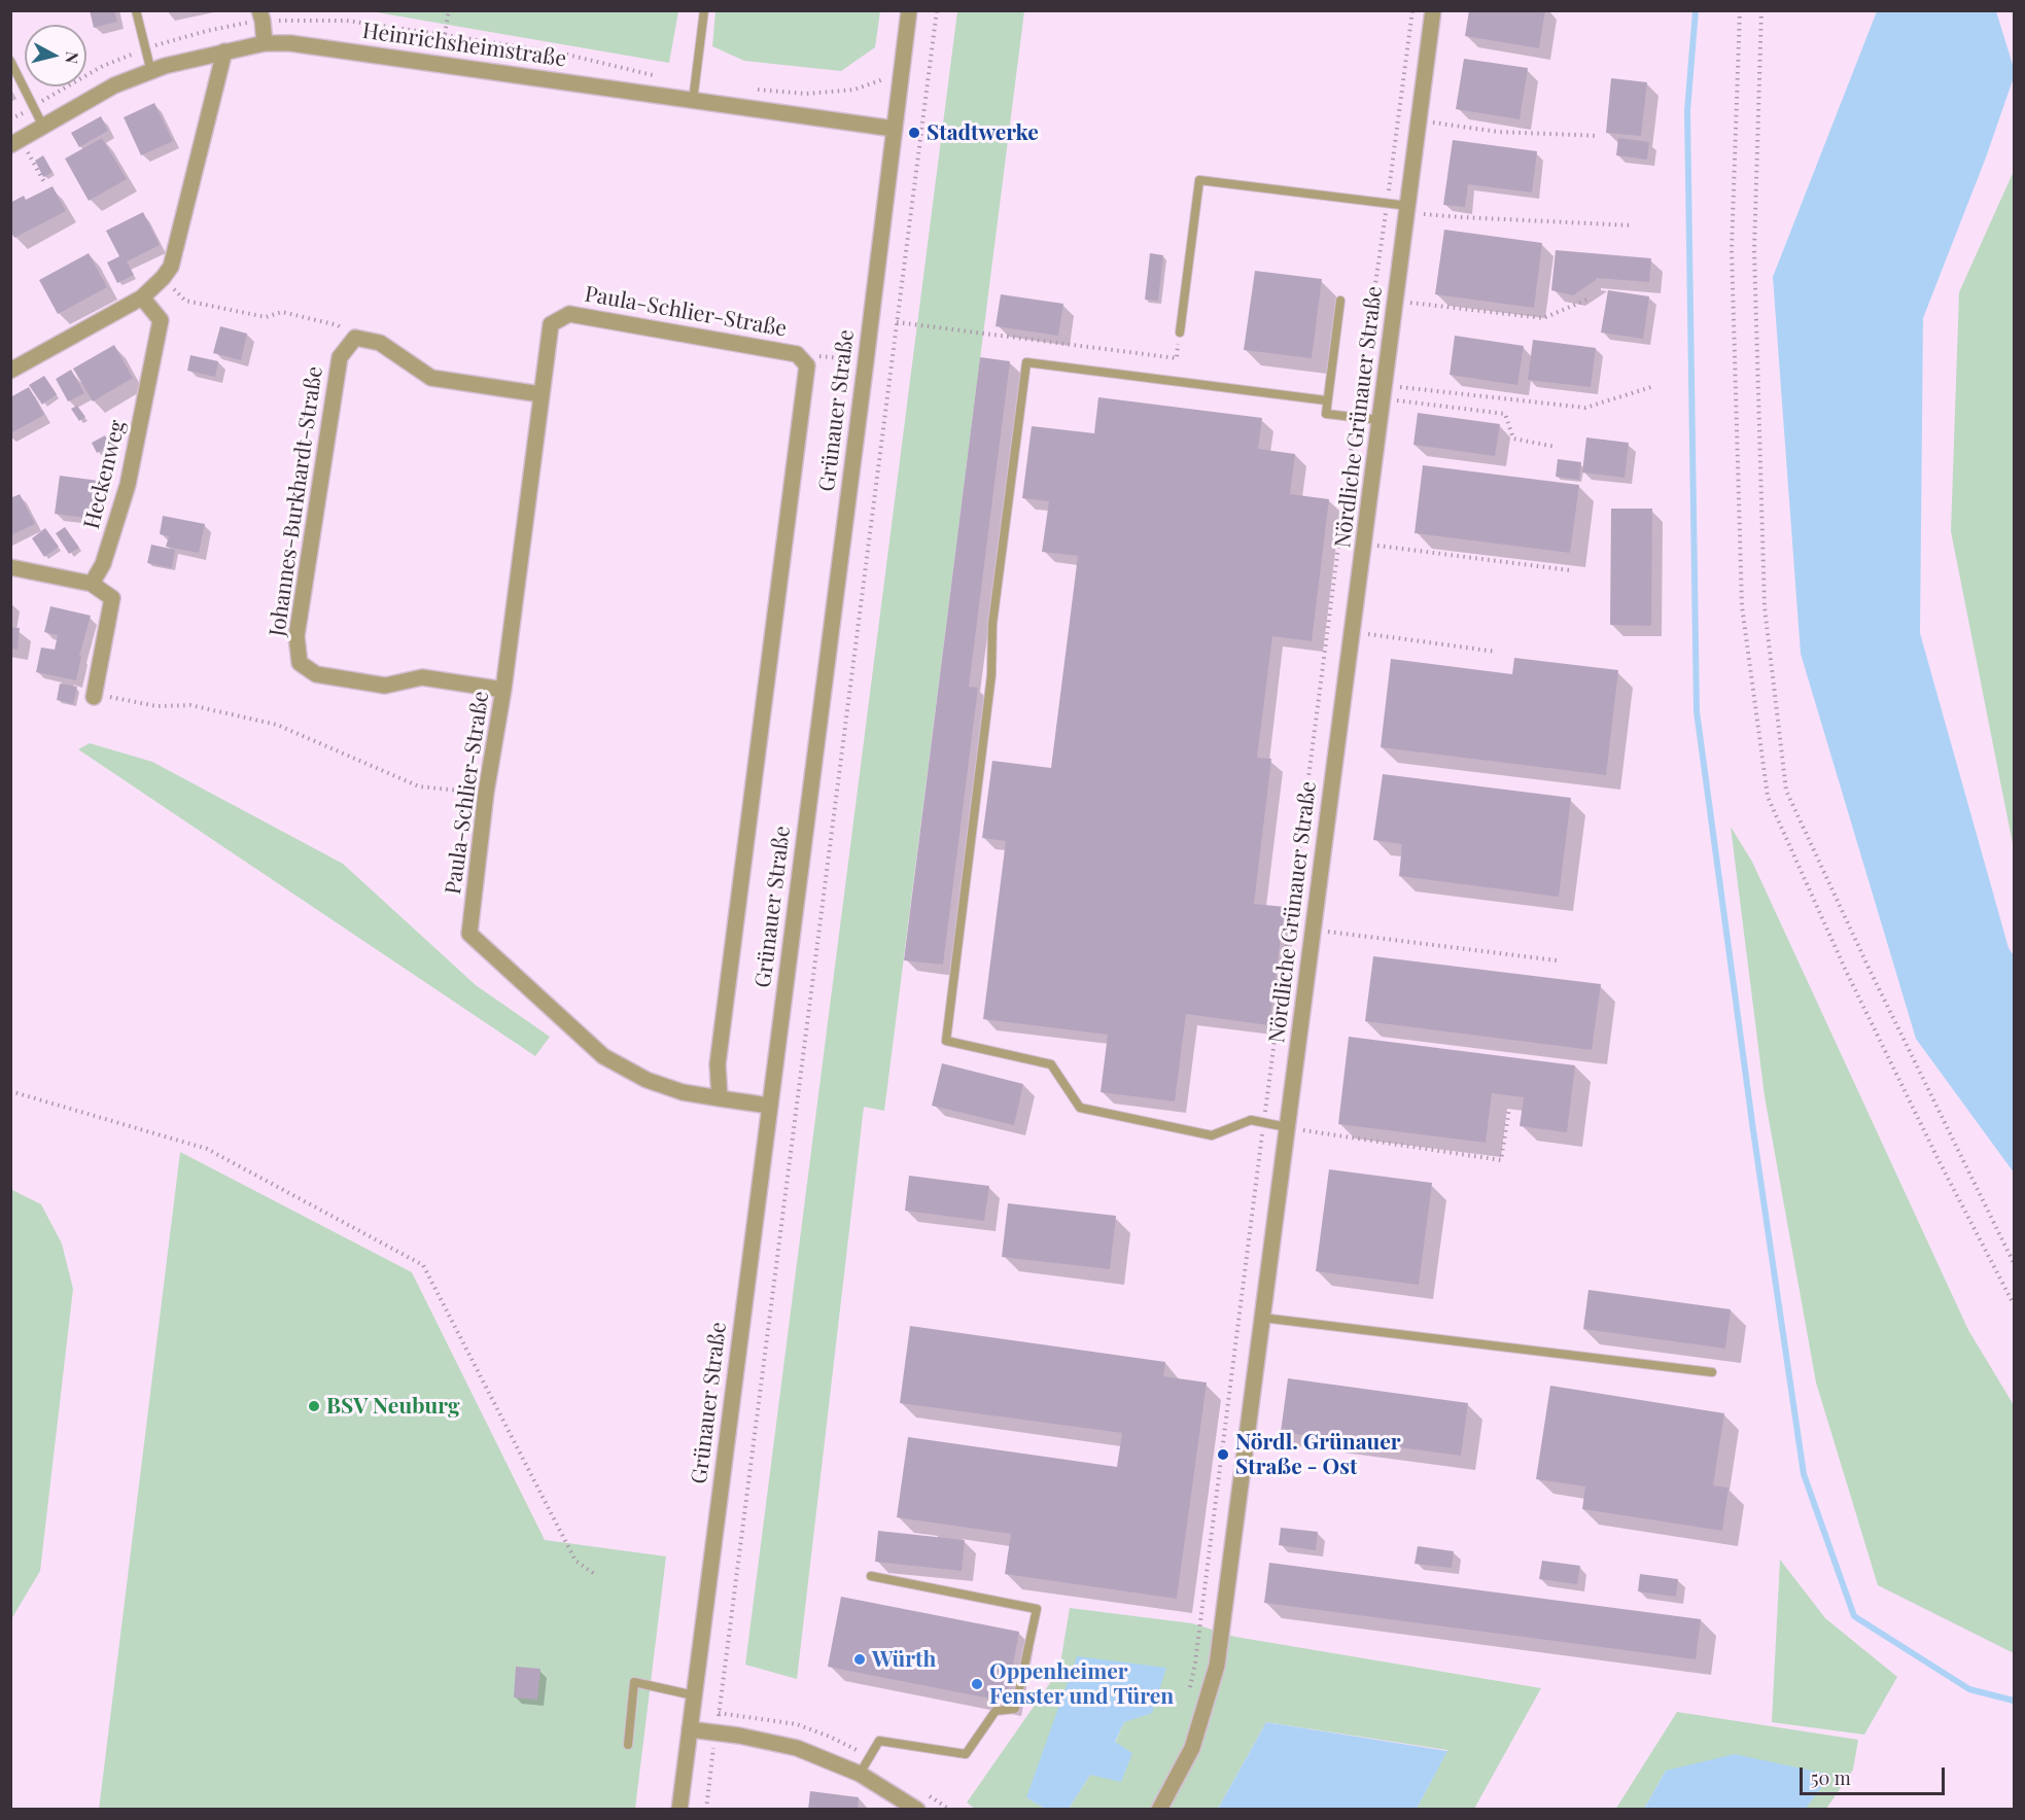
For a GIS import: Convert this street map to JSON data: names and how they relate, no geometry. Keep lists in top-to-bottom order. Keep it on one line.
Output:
{"streets":{"street":["Heinrichsheimstraße","Paula-Schlier-Straße","Grünauer Straße","Nördliche Grünauer Straße","Heckenweg","Johannes-Burkhardt-Straße"]},"crossings":[["Heinrichsheimstraße","Grünauer Straße"],["Paula-Schlier-Straße","Grünauer Straße"],["Paula-Schlier-Straße","Johannes-Burkhardt-Straße"]],"places":["Stadtwerke","BSV Neuburg","Nördl. Grünauer Straße - Ost","Würth","Oppenheimer Fenster und Türen"],"scale_bar":"50 m","north":"right"}
